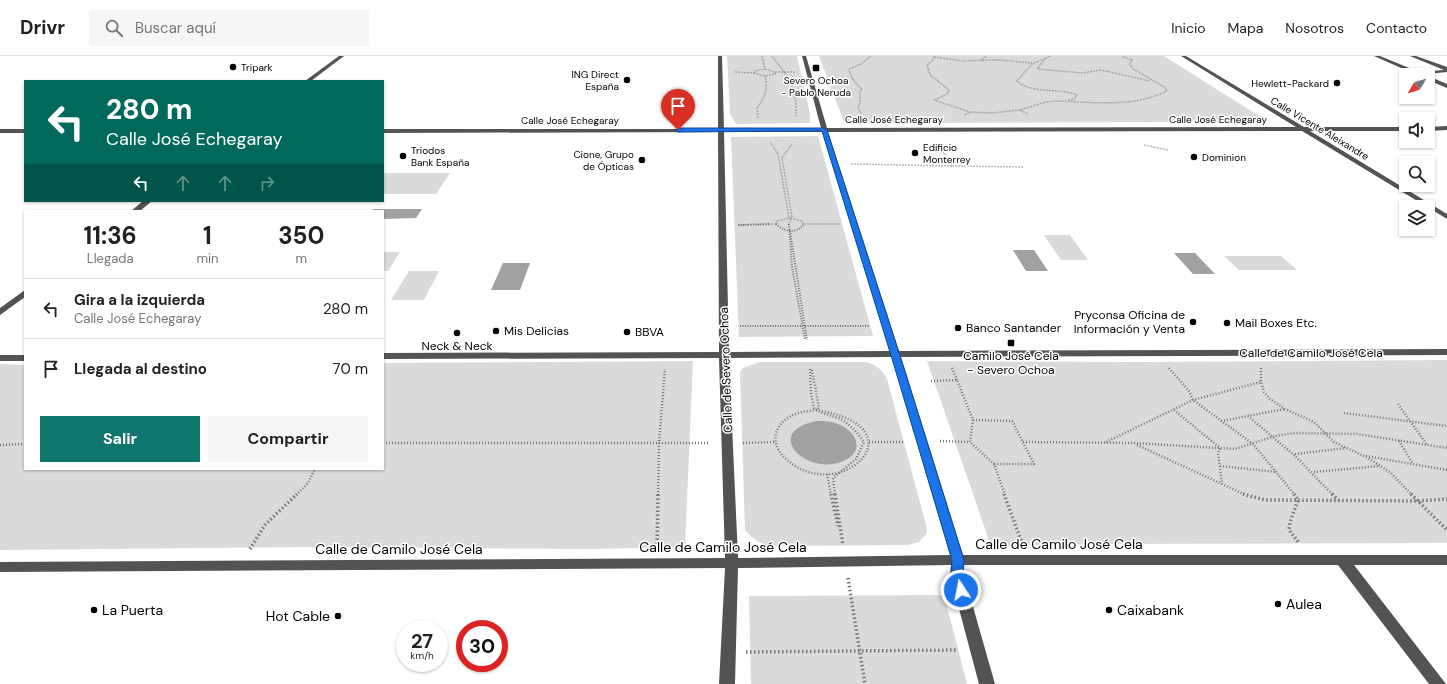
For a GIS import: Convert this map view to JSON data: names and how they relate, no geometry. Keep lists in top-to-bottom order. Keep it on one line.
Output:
{"streets":{"street":["Calle José Echegaray","Calle Vicente Aleixandre","Calle de Camilo José Cela","Calle de Severo Ochoa"]},"crossings":[["Calle José Echegaray","Calle Vicente Aleixandre"],["Calle José Echegaray","Calle de Severo Ochoa"],["Calle de Camilo José Cela","Calle de Severo Ochoa"]],"places":{"other":["Tripark","ING Direct España","Hewlett-Packard","Edificio Monterrey","Triodos Bank España","Dominion","Cione, Grupo de Ópticas","Pryconsa Oficina de Información y Venta","Mail Boxes Etc.","Banco Santander","Mis Delicias","BBVA","Neck & Neck","Aulea","La Puerta","Caixabank","Hot Cable"],"transit":["Severo Ochoa - Pablo Neruda","Camilo José Cela - Severo Ochoa"]},"north":"bottom left","page":{"header":"Drivr","search":"Buscar aquí","nav":["Inicio","Mapa","Nosotros","Contacto"],"turn":["280 m","Calle José Echegaray"],"eta":["11:36","Llegada","1","min","350","m"],"list":[{"name":"Gira a la izquierda","note":"Calle José Echegaray","value":"280 m"},{"name":"Llegada al destino","value":"70 m"}],"buttons":["Salir","Compartir"],"speed":"27 km/h","limit":"30"}}
